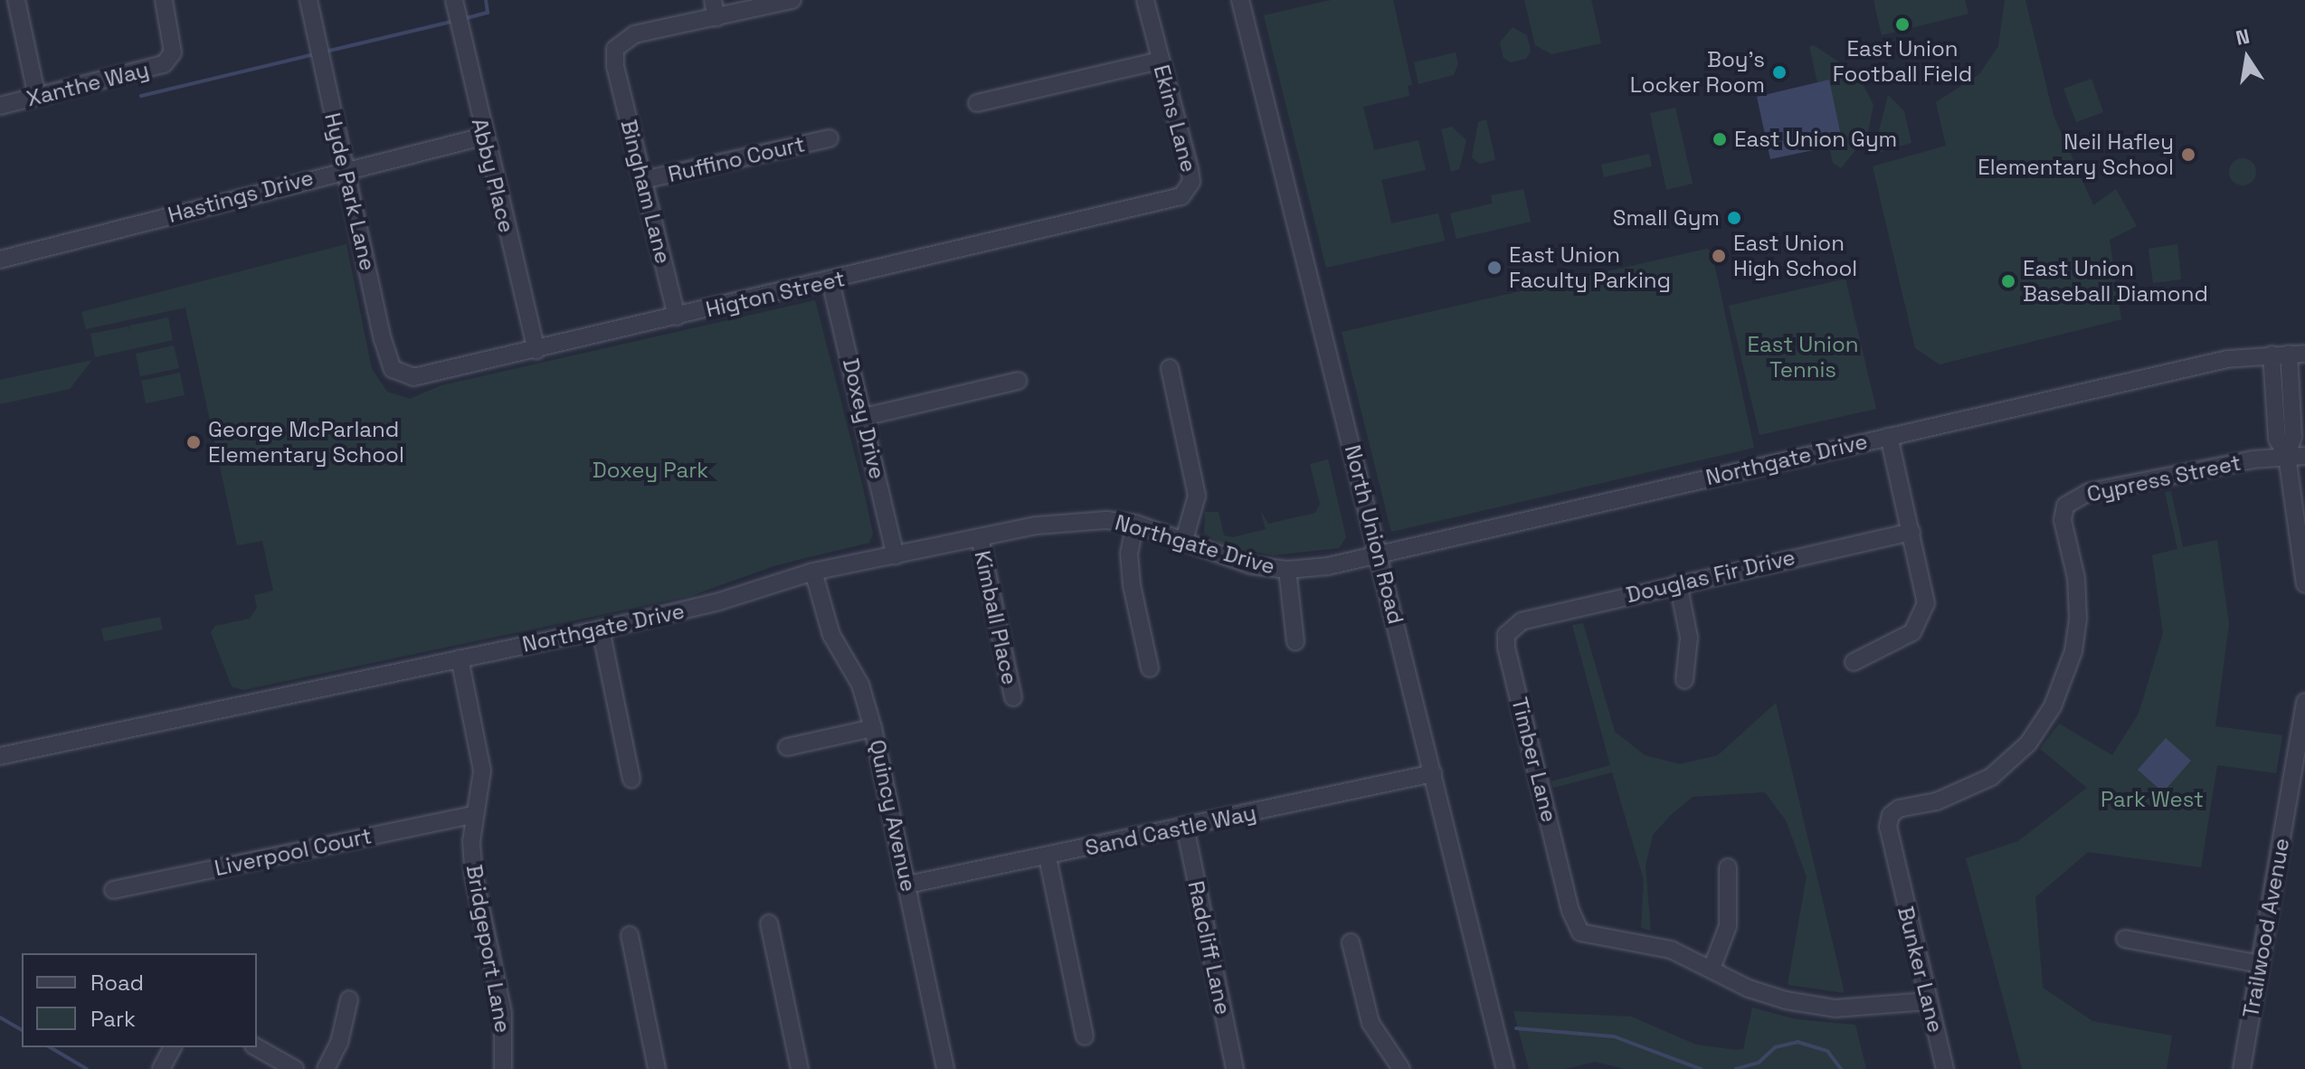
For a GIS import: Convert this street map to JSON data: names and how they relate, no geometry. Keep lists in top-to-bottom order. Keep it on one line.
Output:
{"streets":{"street":["Xanthe Way","Ekins Lane","Ruffino Court","Abby Place","Hyde Park Lane","Bingham Lane","Hastings Drive","Higton Street","Doxey Drive","Northgate Drive","Cypress Street","North Union Road","Douglas Fir Drive","Kimball Place","Timber Lane","Quincy Avenue","Sand Castle Way","Liverpool Court","Trailwood Avenue","Radcliff Lane","Bridgeport Lane","Bunker Lane"]},"crossings":[["Ekins Lane","Higton Street"],["Ruffino Court","Bingham Lane"],["Abby Place","Hastings Drive"],["Abby Place","Higton Street"],["Hyde Park Lane","Hastings Drive"],["Hyde Park Lane","Higton Street"],["Bingham Lane","Higton Street"],["Higton Street","Doxey Drive"],["Doxey Drive","Northgate Drive"],["Northgate Drive","North Union Road"],["Northgate Drive","Kimball Place"],["Northgate Drive","Quincy Avenue"],["Northgate Drive","Bridgeport Lane"],["Cypress Street","Bunker Lane"],["North Union Road","Sand Castle Way"],["Douglas Fir Drive","Timber Lane"],["Quincy Avenue","Sand Castle Way"],["Sand Castle Way","Radcliff Lane"],["Liverpool Court","Bridgeport Lane"]],"parks":["East Union Tennis","Doxey Park","Park West"],"places":["East Union Football Field","Boy's Locker Room","East Union Gym","Neil Hafley Elementary School","Small Gym","East Union High School","East Union Faculty Parking","East Union Baseball Diamond","George McParland Elementary School"],"legend":["Road","Park"],"north":"top"}
